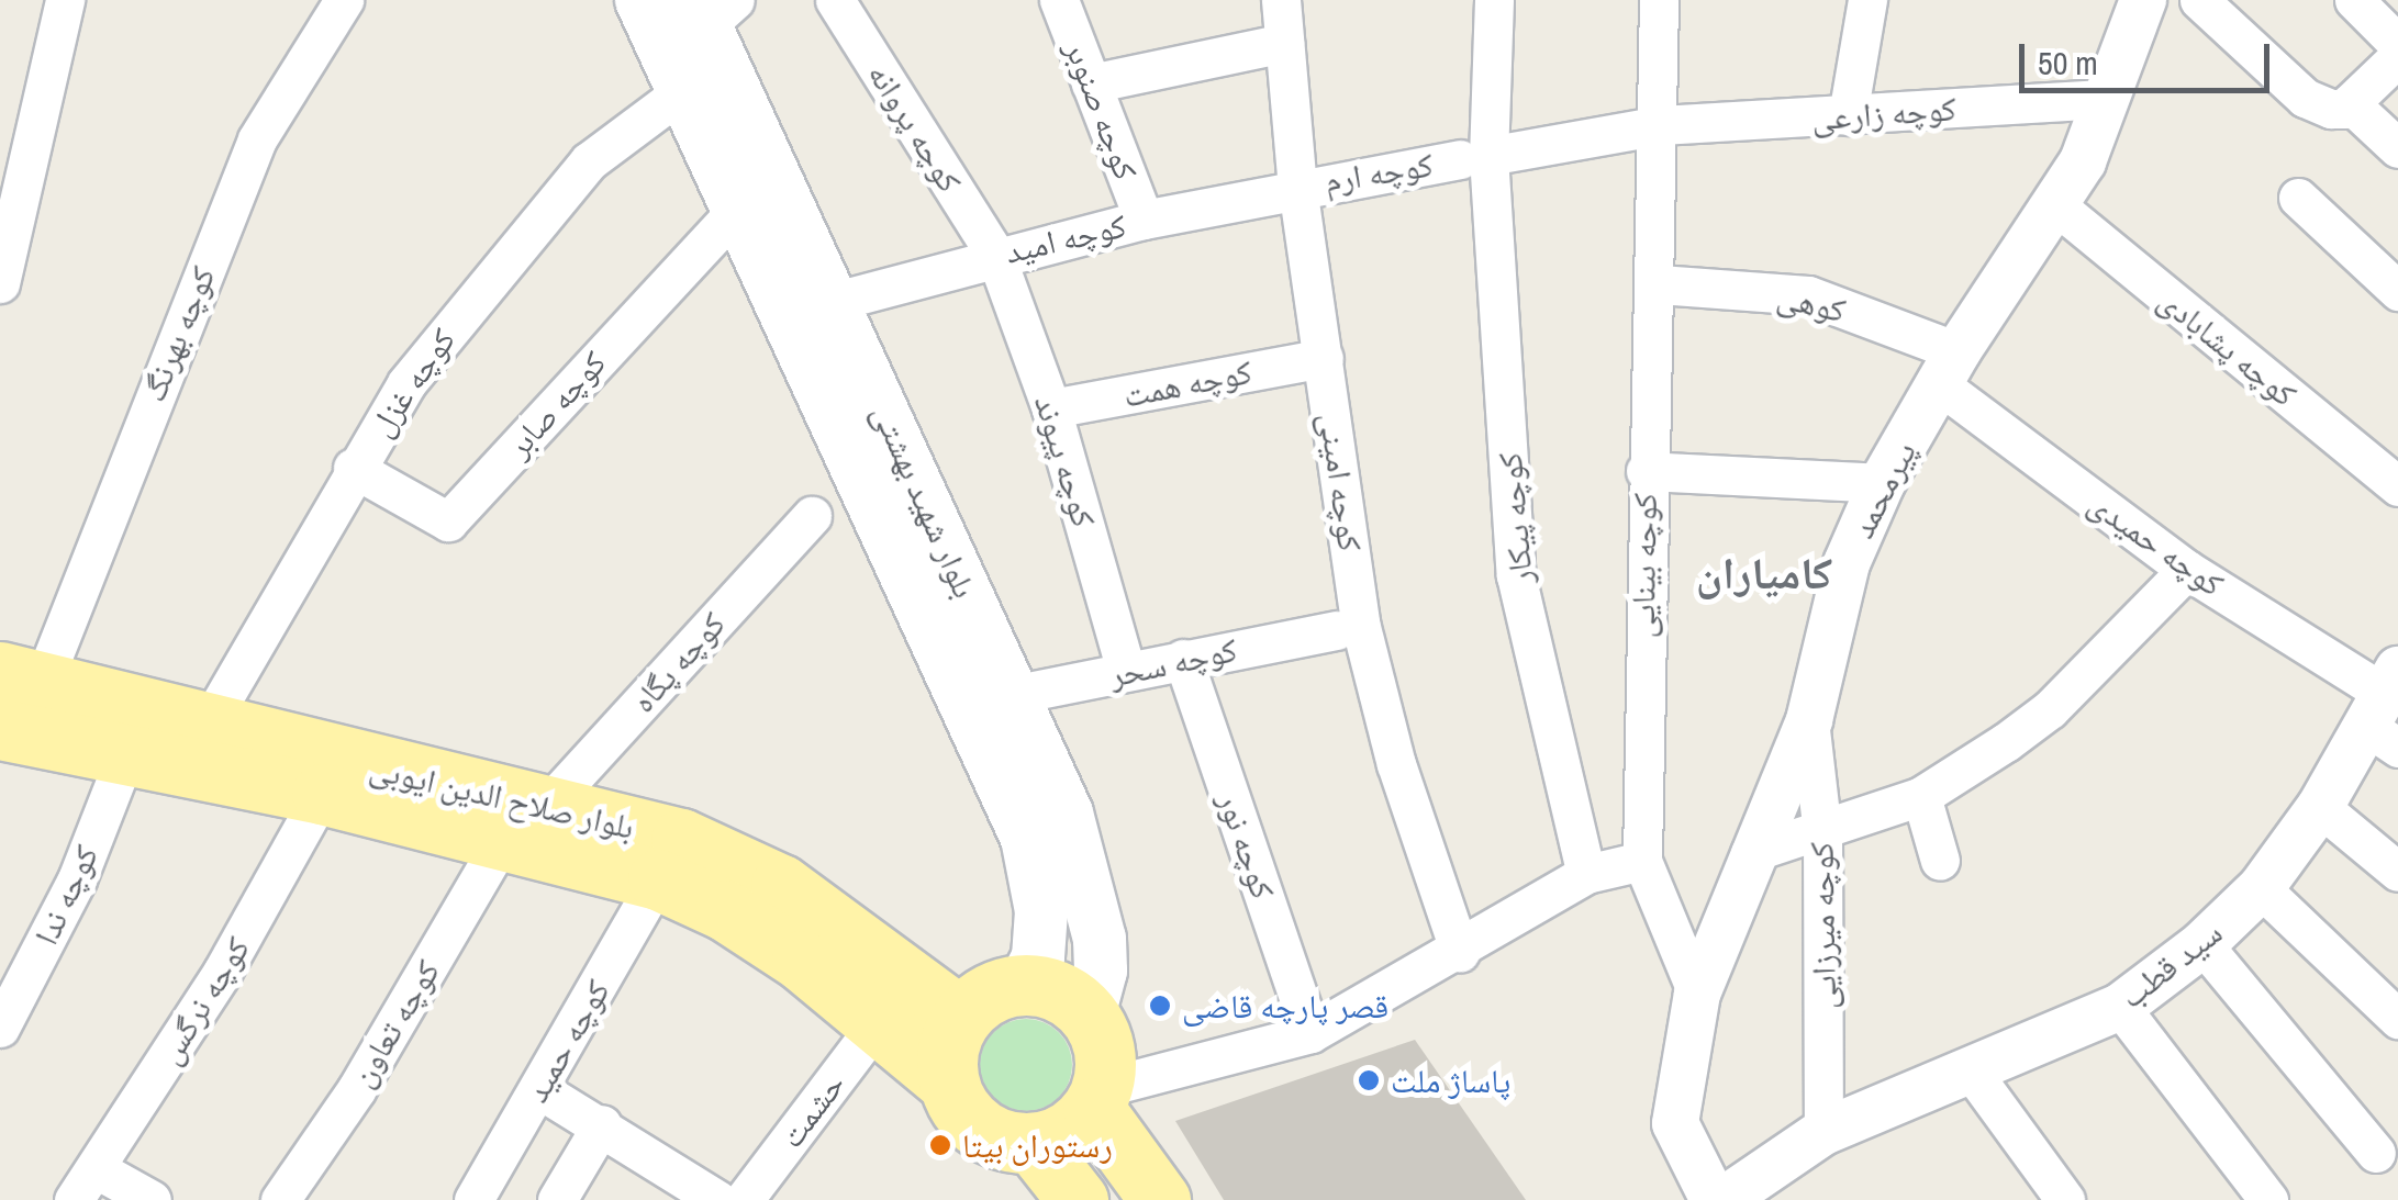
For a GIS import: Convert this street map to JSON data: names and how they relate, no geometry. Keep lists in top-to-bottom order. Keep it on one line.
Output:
{"streets":{"main road":["بلوار شهید بهشتی","بلوار صلاح الدین ایوبی"],"street":["کوچه صنوبر","کوچه زارعی","کوچه پروانه","کوچه ارم","کوچه امید","کوهی","کوچه بهرنگ","کوچه پشابادی","کوچه غزل","کوچه همت","کوچه صابر","کوچه پیوند","کوچه امینی","پیرمحمد","کوچه پیکار","کوچه حمیدی","کوچه بینایی","کوچه پگاه","کوچه سحر","کوچه نور","کوچه ندا","کوچه میرزایی","سید قطب","کوچه نرگس","کوچه تعاون","کوچه حمید","حشمت"]},"crossings":[["کوچه صنوبر","کوچه امید"],["کوچه زارعی","کوچه ارم"],["کوچه زارعی","پیرمحمد"],["کوچه زارعی","کوچه پیکار"],["کوچه زارعی","کوچه بینایی"],["کوچه پروانه","کوچه امید"],["کوچه پروانه","کوچه پیوند"],["کوچه ارم","کوچه امید"],["کوچه ارم","کوچه امینی"],["کوچه ارم","کوچه پیکار"],["کوچه امید","کوچه پیوند"],["کوچه امید","کوچه امینی"],["کوچه امید","بلوار شهید بهشتی"],["کوهی","پیرمحمد"],["کوهی","کوچه حمیدی"],["کوهی","کوچه بینایی"],["کوچه بهرنگ","بلوار صلاح الدین ایوبی"],["کوچه پشابادی","پیرمحمد"],["کوچه غزل","کوچه صابر"],["کوچه غزل","بلوار شهید بهشتی"],["کوچه غزل","بلوار صلاح الدین ایوبی"],["کوچه همت","کوچه پیوند"],["کوچه همت","کوچه امینی"],["کوچه صابر","بلوار شهید بهشتی"],["کوچه پیوند","کوچه سحر"],["پیرمحمد","کوچه حمیدی"],["پیرمحمد","کوچه بینایی"],["پیرمحمد","کوچه میرزایی"],["بلوار شهید بهشتی","کوچه سحر"],["بلوار شهید بهشتی","بلوار صلاح الدین ایوبی"],["کوچه حمیدی","سید قطب"],["کوچه پگاه","بلوار صلاح الدین ایوبی"],["کوچه پگاه","کوچه تعاون"],["کوچه سحر","کوچه نور"],["بلوار صلاح الدین ایوبی","کوچه ندا"],["بلوار صلاح الدین ایوبی","کوچه نرگس"],["بلوار صلاح الدین ایوبی","کوچه تعاون"],["بلوار صلاح الدین ایوبی","کوچه حمید"],["بلوار صلاح الدین ایوبی","حشمت"],["کوچه میرزایی","سید قطب"]],"districts":["کامیاران"],"places":["قصر پارچه قاضی","پاساژ ملت","رستوران بیتا"],"scale_bar":"50 m"}
